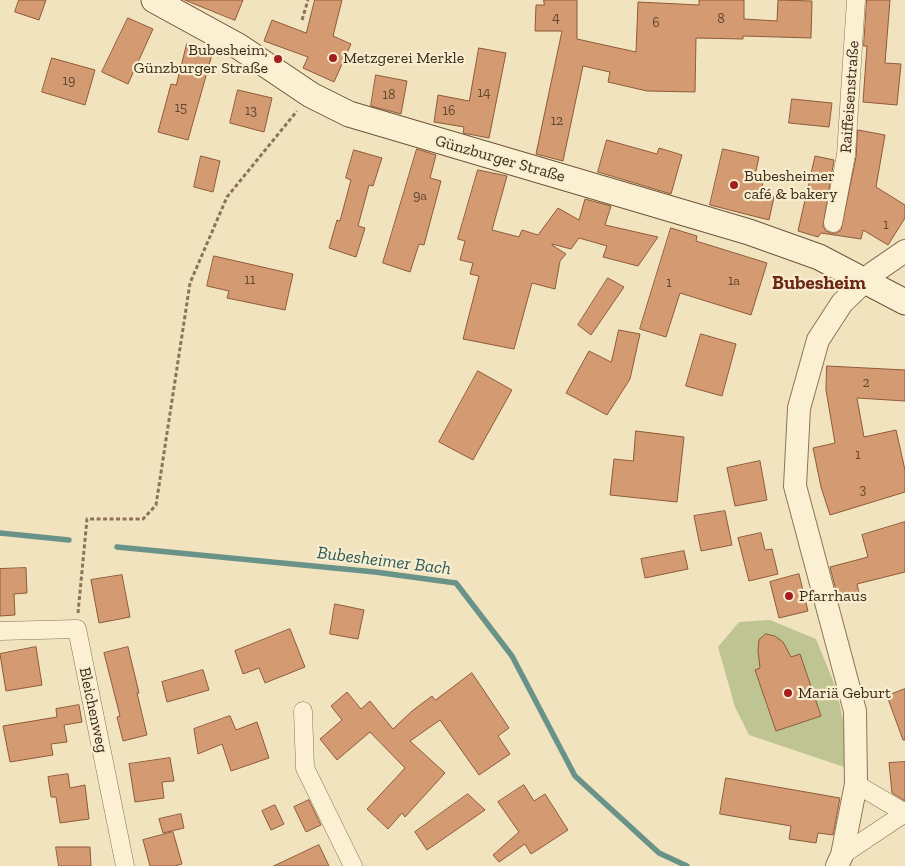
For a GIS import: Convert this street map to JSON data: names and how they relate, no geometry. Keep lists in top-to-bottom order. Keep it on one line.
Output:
{"streets":{"main road":["Günzburger Straße"],"street":["Raiffeisenstraße","Bleichenweg"]},"districts":["Bubesheim"],"water":["Bubesheimer Bach"],"places":["Metzgerei Merkle","Bubesheim, Günzburger Straße","Bubesheimer café & bakery","Pfarrhaus","Mariä Geburt"],"house_numbers":["4","8","6","19","14","18","15","13","16","12","9a","1","11","1a","1","2","1","3"]}
